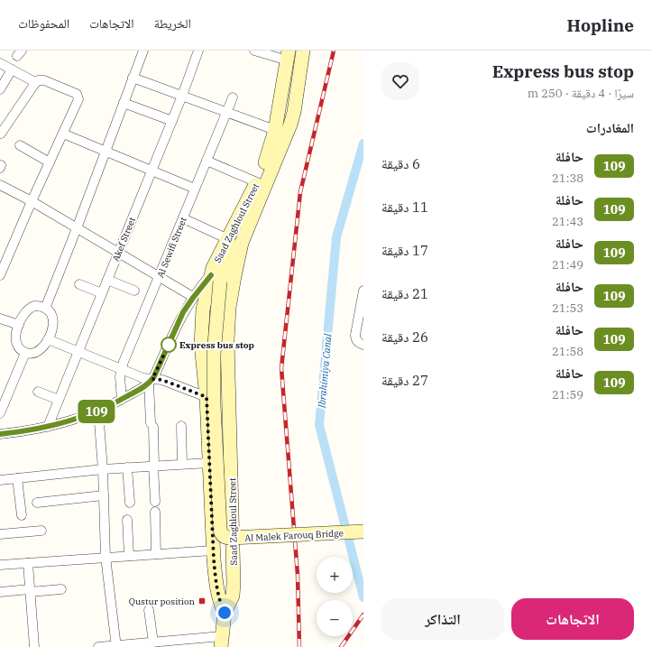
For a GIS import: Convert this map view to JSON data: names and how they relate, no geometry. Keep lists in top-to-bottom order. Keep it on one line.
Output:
{"streets":{"main road":["Saad Zaghloul Street","Al Malek Farouq Bridge"],"street":["Akef Street","Al Sewifi Street"]},"crossings":[["Saad Zaghloul Street","Al Malek Farouq Bridge"]],"water":["Ibrahimiya Canal"],"places":{"other":["Express bus stop"],"transit":["Qustur position"]},"lines":["bus line 109"],"page":{"header":"Hopline","nav":["الخريطة","الاتجاهات","المحفوظات"],"heading":[["Express bus stop","سيرًا · 4 دقيقة · 250 m"],"المغادرات"],"on_map":"109","list":[{"mark":"109","name":"حافلة","note":"21:38","value":"6 دقيقة"},{"mark":"109","name":"حافلة","note":"21:43","value":"11 دقيقة"},{"mark":"109","name":"حافلة","note":"21:49","value":"17 دقيقة"},{"mark":"109","name":"حافلة","note":"21:53","value":"21 دقيقة"},{"mark":"109","name":"حافلة","note":"21:58","value":"26 دقيقة"},{"mark":"109","name":"حافلة","note":"21:59","value":"27 دقيقة"}],"map_buttons":["+","−"],"buttons":["الاتجاهات","التذاكر"]}}
